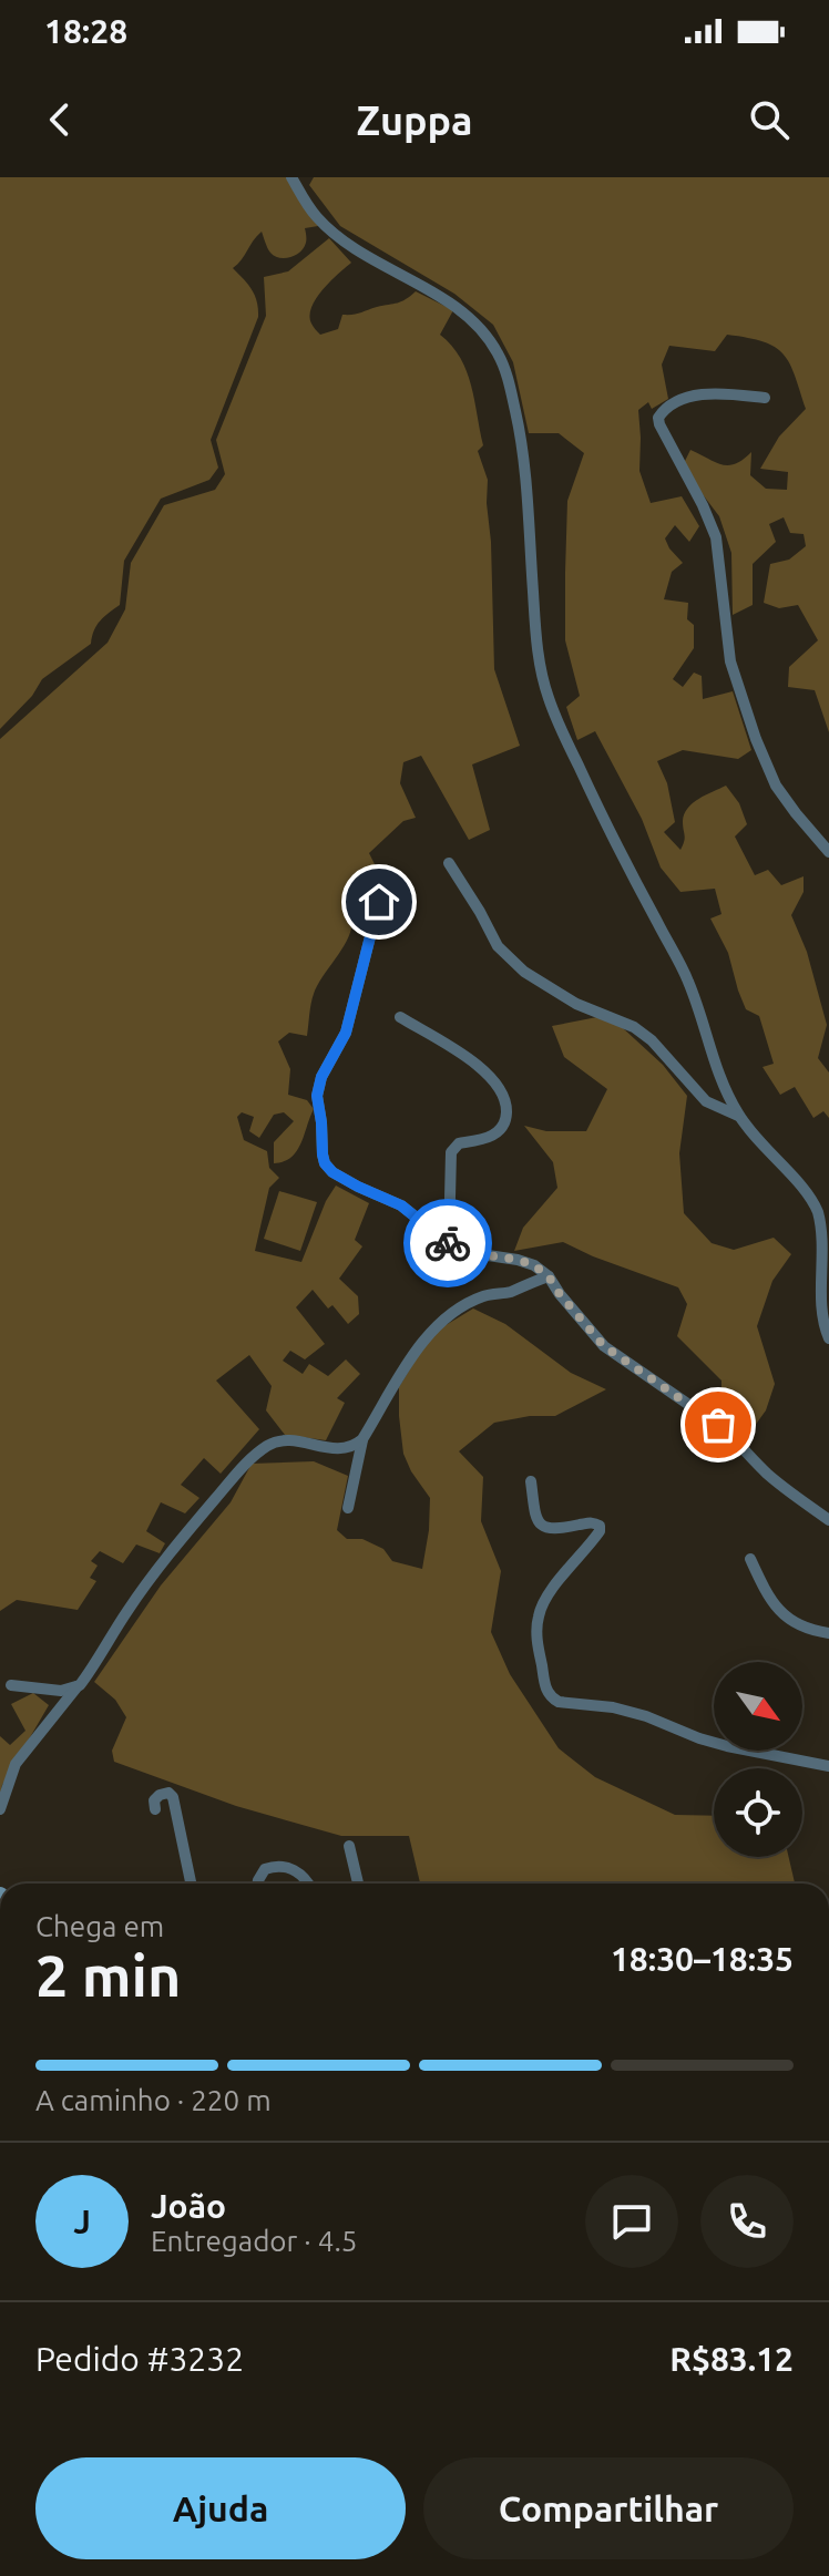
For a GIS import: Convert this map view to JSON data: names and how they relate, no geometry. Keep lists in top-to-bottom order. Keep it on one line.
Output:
{"north":"bottom right","page":{"status":"18:28","header":"Zuppa","heading":["2 min","Chega em","18:30–18:35"],"panel":["João","Entregador · 4.5","Pedido #3232","R$83.12"],"bar":"A caminho · 220 m","round":"J","buttons":["Ajuda","Compartilhar"]}}
